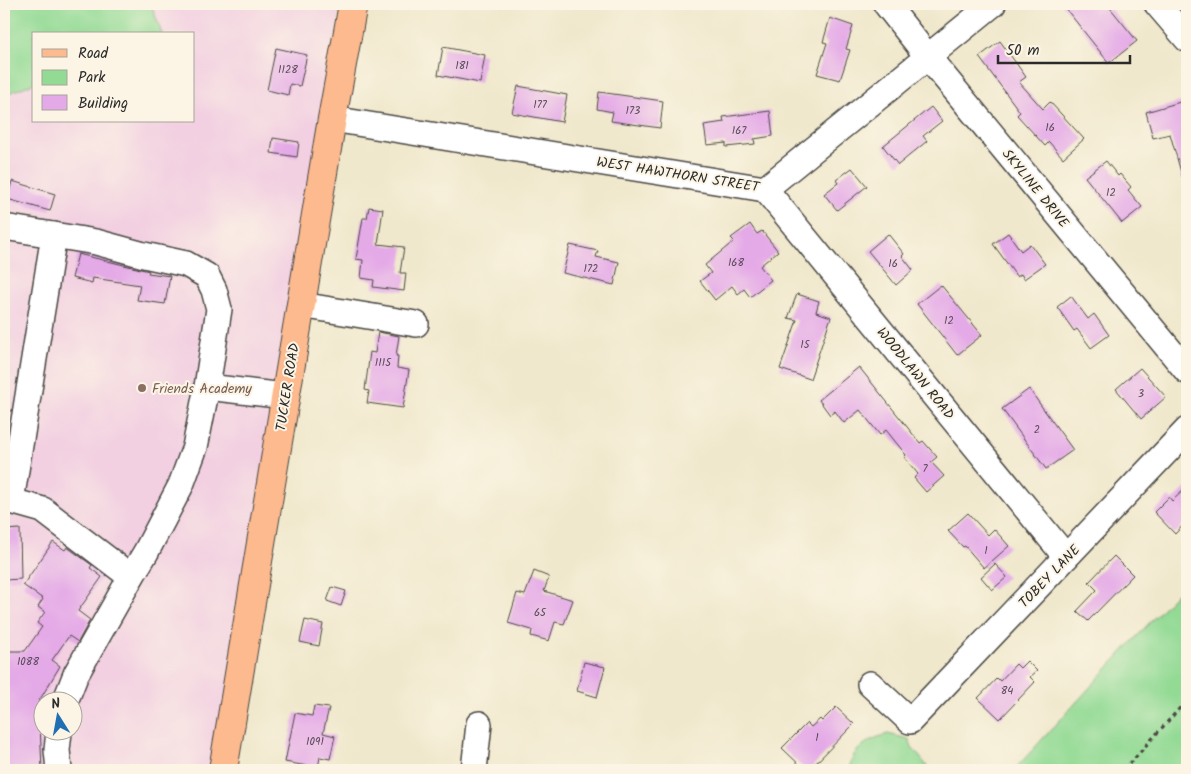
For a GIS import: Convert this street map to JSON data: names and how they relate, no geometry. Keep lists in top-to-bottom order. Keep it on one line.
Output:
{"streets":{"main road":["TUCKER ROAD"],"street":["WEST HAWTHORN STREET","SKYLINE DRIVE","WOODLAWN ROAD","TOBEY LANE"]},"crossings":[["WEST HAWTHORN STREET","SKYLINE DRIVE"],["WEST HAWTHORN STREET","WOODLAWN ROAD"],["WEST HAWTHORN STREET","TUCKER ROAD"],["WOODLAWN ROAD","TOBEY LANE"]],"places":["Friends Academy"],"house_numbers":["181","1128","177","173","16","167","12","168","16","172","12","15","1115","3","2","7","1","65","1088","84","1","1091"],"legend":["Road","Park","Building"],"scale_bar":"50 m","north":"top"}
